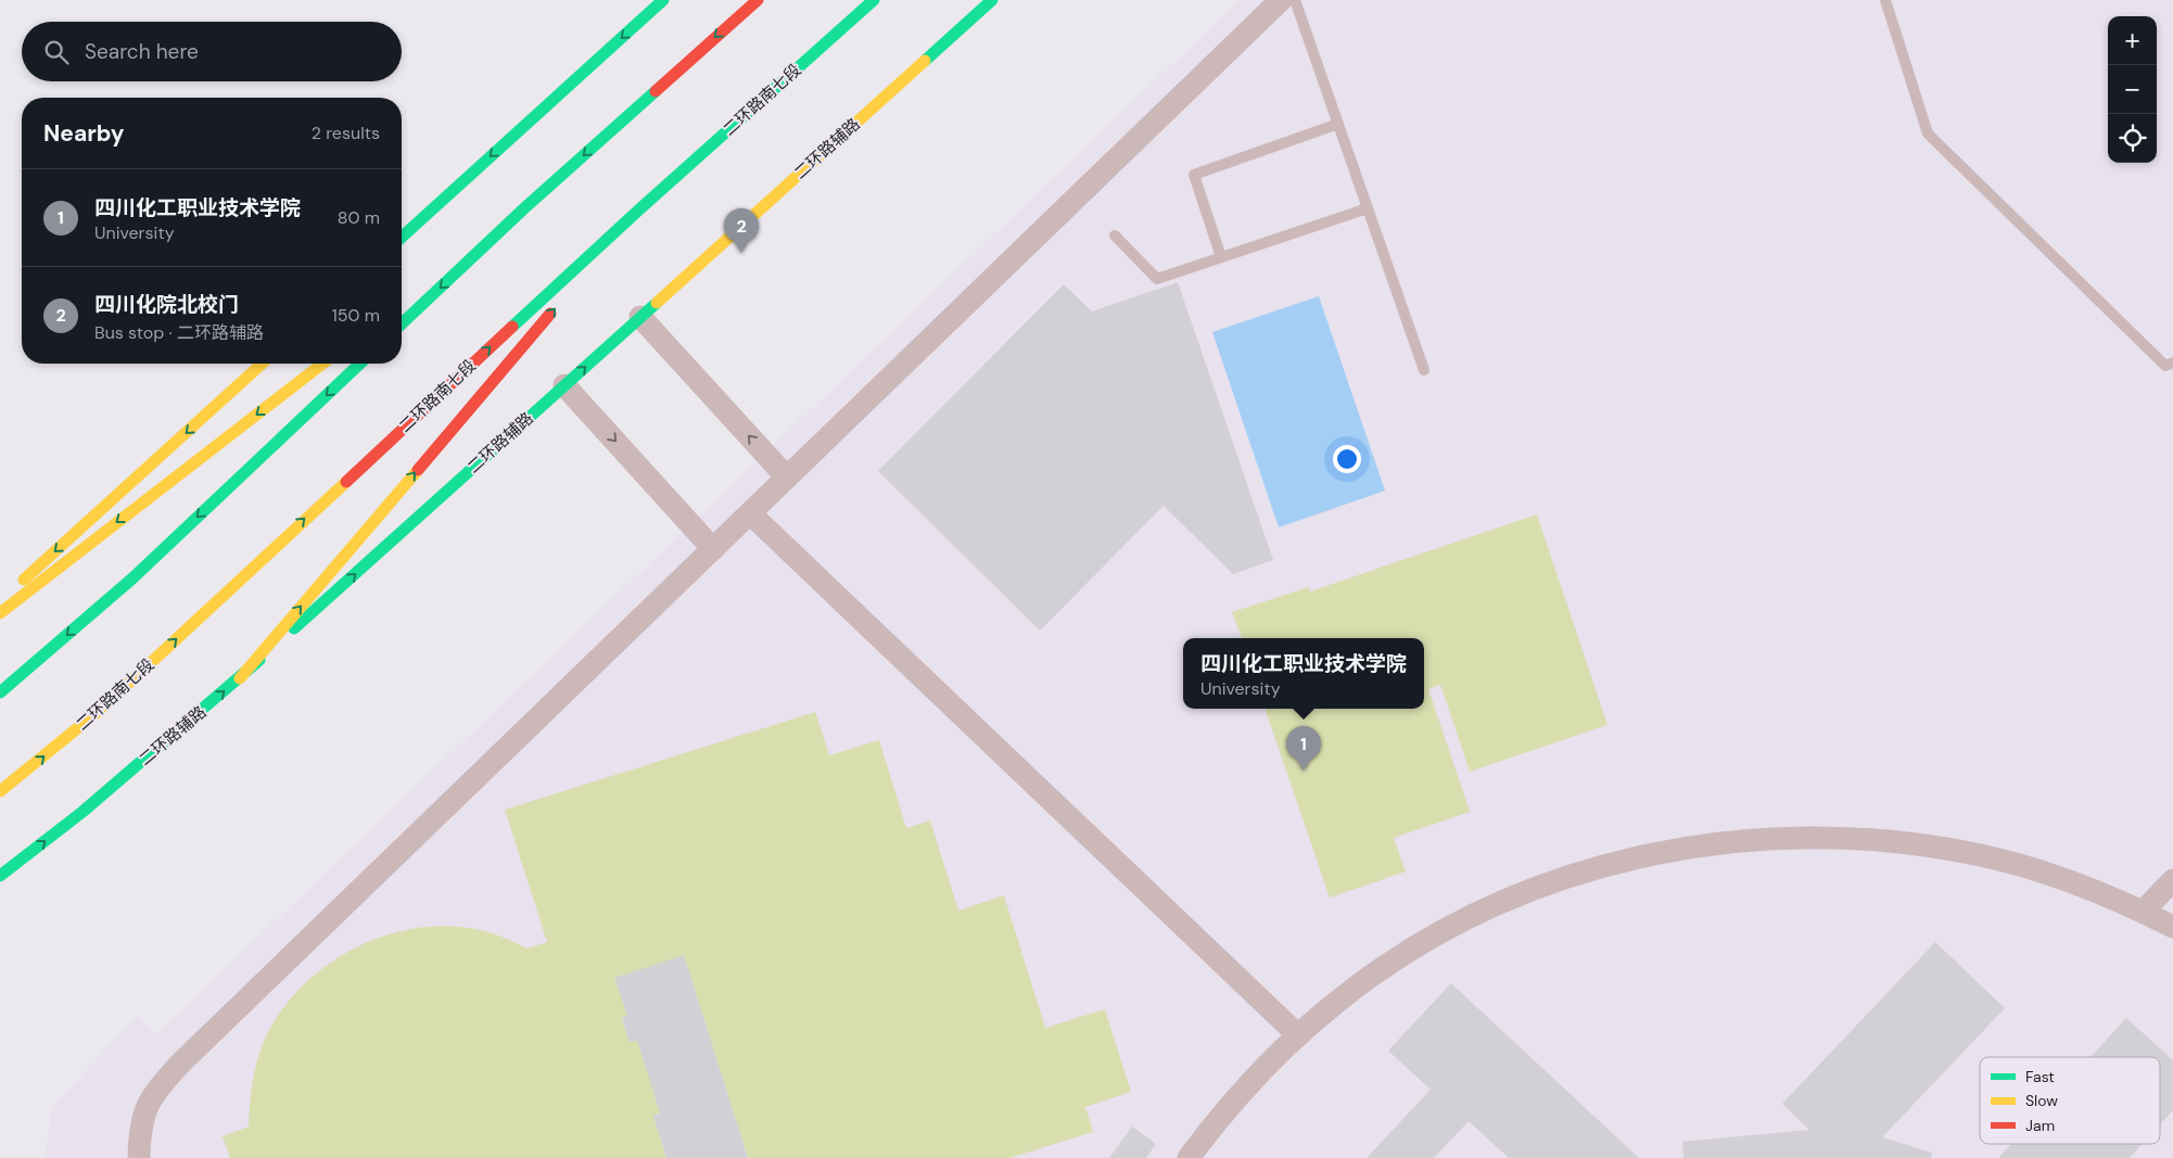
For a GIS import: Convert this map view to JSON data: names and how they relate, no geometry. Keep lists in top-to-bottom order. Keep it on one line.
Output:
{"streets":{"main road":["二环路南七段","二环路辅路"]},"legend":["Fast","Slow","Jam"],"page":{"map_buttons":["+","−"],"search":"Search here","heading":["Nearby","2 results"],"list":[{"mark":"1","name":"四川化工职业技术学院","note":"University","value":"80 m"},{"mark":"2","name":"四川化院北校门","note":"Bus stop · 二环路辅路","value":"150 m"}],"pins":["2","1"],"popup":["四川化工职业技术学院","University"]}}
